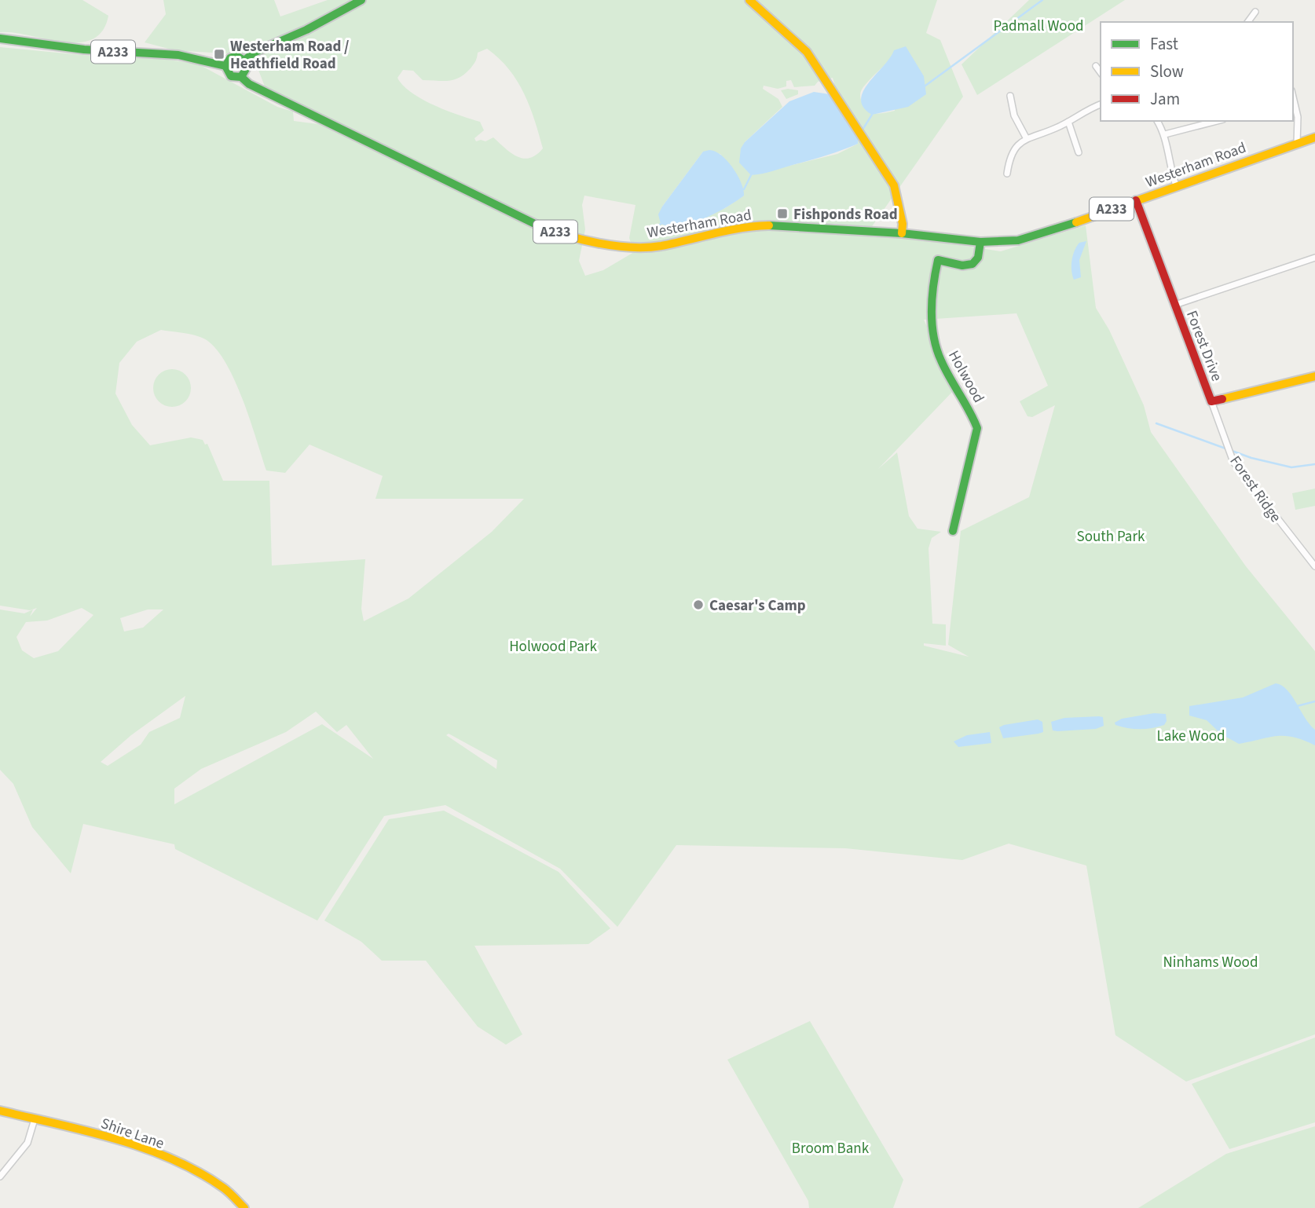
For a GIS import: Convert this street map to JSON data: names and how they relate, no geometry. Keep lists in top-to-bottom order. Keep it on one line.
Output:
{"streets":{"main road":["A233","Westerham Road","Forest Drive","Holwood","Shire Lane"],"street":["Forest Ridge"]},"crossings":[["Westerham Road","Forest Drive"],["Westerham Road","Holwood"],["Forest Drive","Forest Ridge"]],"parks":["Padmall Wood","South Park","Holwood Park","Lake Wood","Ninhams Wood","Broom Bank"],"places":{"transit":["Westerham Road / Heathfield Road","Fishponds Road"],"other":["Caesar's Camp"]},"legend":["Fast","Slow","Jam"]}
